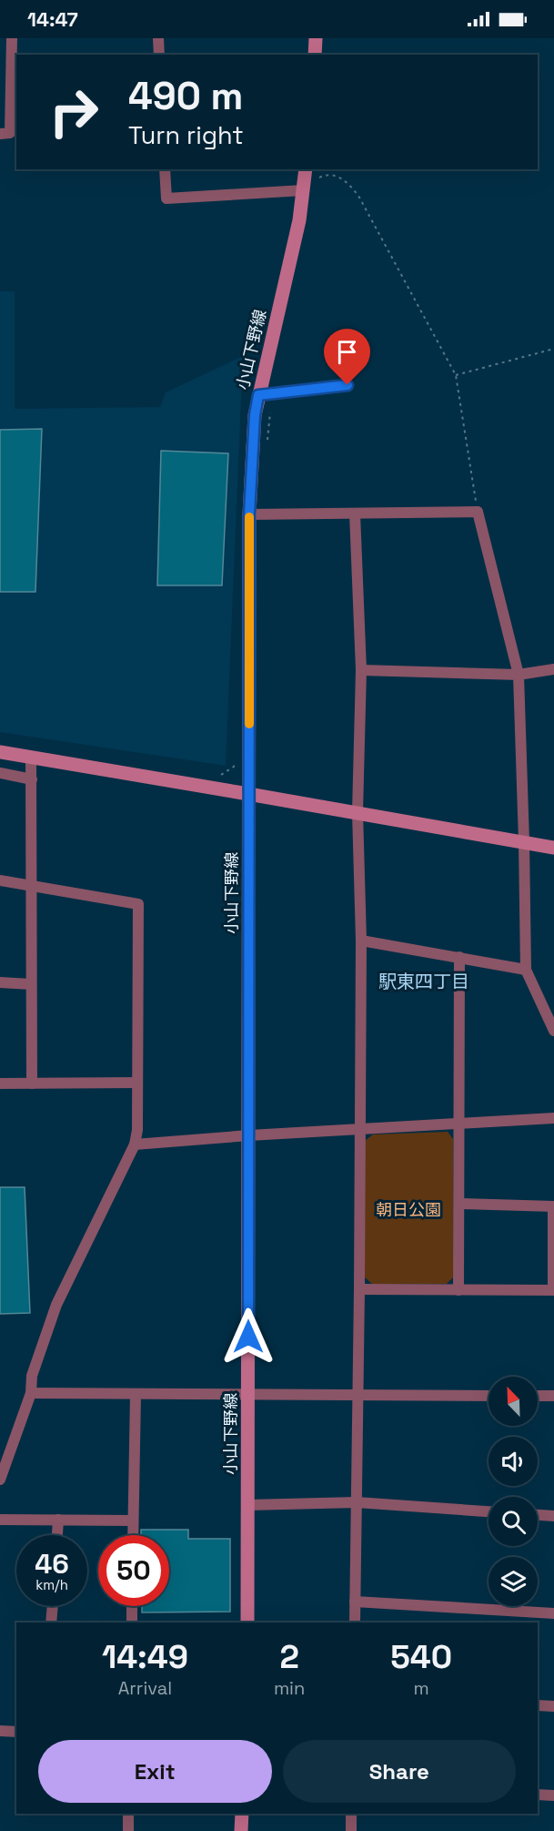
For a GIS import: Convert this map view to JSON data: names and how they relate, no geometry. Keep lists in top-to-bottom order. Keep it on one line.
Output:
{"streets":{"main road":["小山下野線"]},"districts":["駅東四丁目"],"parks":["朝日公園"],"north":"top left","page":{"status":"14:47","turn":["490 m","Turn right"],"speed":"46 km/h","limit":"50","eta":["14:49","Arrival","2","min","540","m"],"buttons":["Exit","Share"]}}
